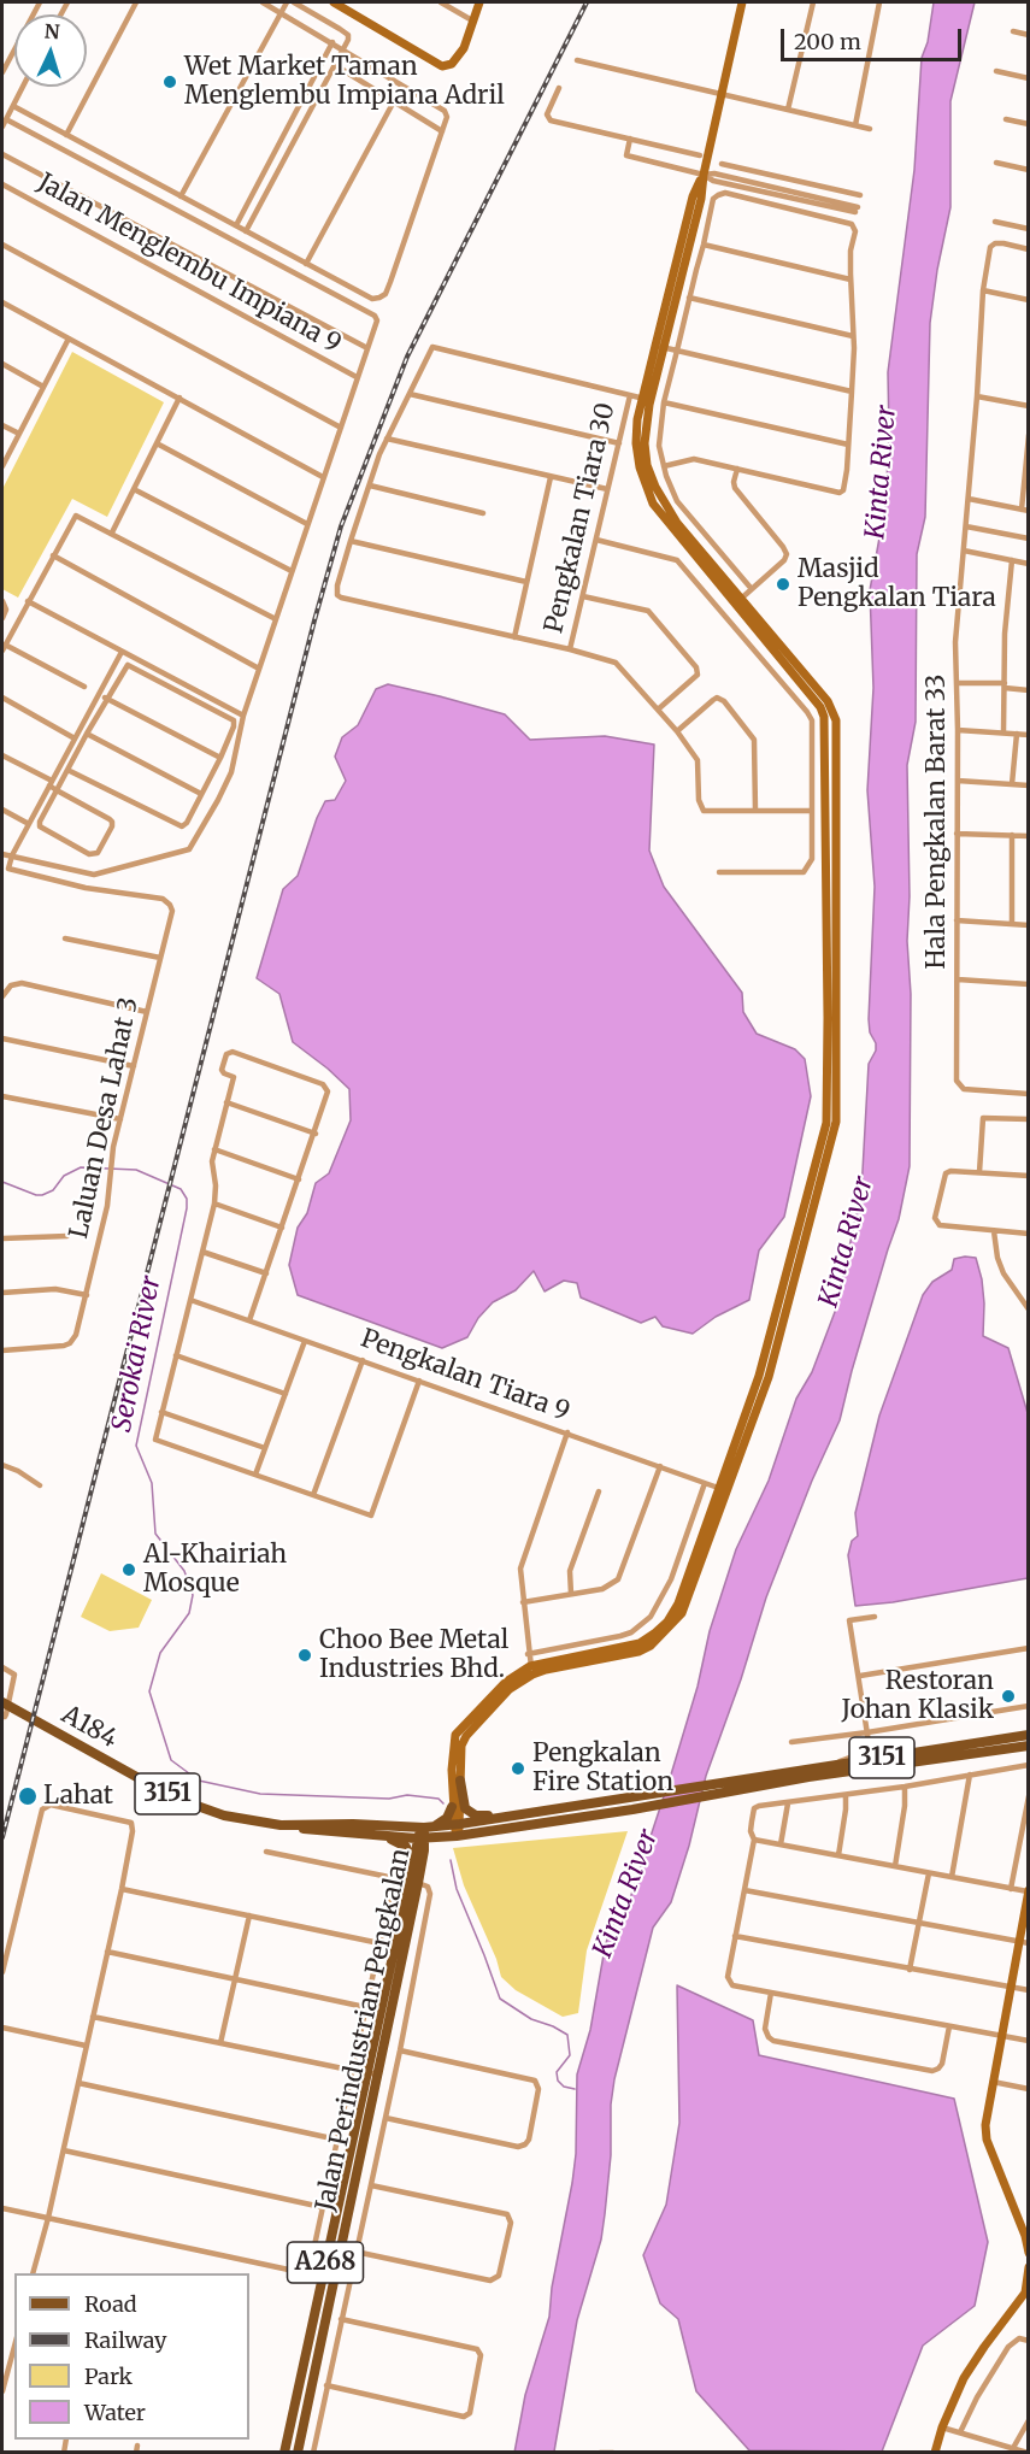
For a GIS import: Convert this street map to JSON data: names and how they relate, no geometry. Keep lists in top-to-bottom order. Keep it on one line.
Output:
{"streets":{"main road":["A184","3151","Jalan Perindustrian Pengkalan","A268"],"street":["Jalan Menglembu Impiana 9","Pengkalan Tiara 30","Hala Pengkalan Barat 33","Laluan Desa Lahat 3","Pengkalan Tiara 9"]},"crossings":[["A184","3151"],["3151","Jalan Perindustrian Pengkalan"]],"water":["Kinta River","Serokai River"],"places":["Wet Market Taman Menglembu Impiana Adril","Masjid Pengkalan Tiara","Al-Khairiah Mosque","Choo Bee Metal Industries Bhd.","Restoran Johan Klasik","Pengkalan Fire Station","Lahat"],"legend":["Road","Railway","Park","Water"],"scale_bar":"200 m","north":"top"}
